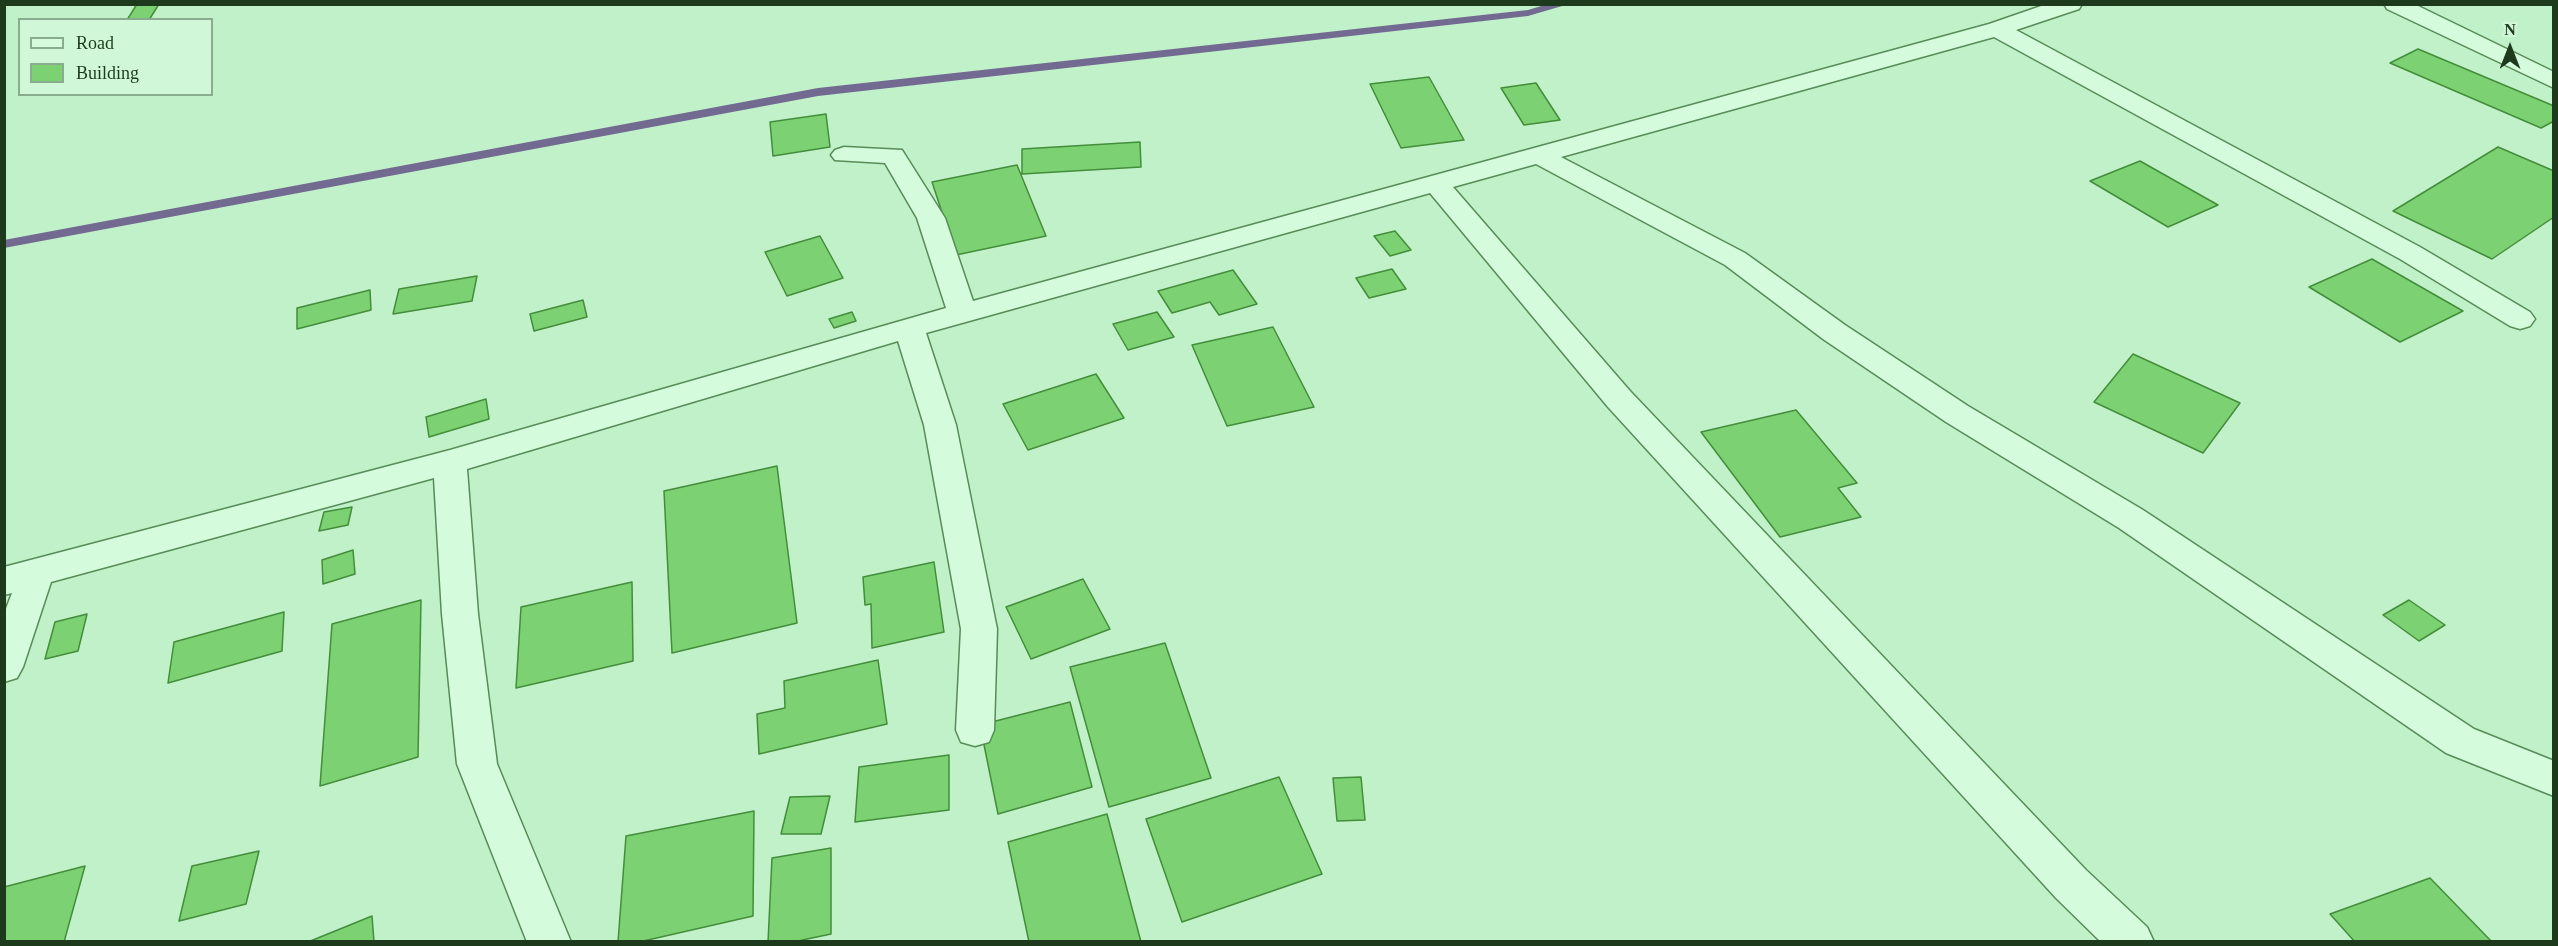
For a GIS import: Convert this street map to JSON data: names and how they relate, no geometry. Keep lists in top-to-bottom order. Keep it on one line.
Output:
{"legend":["Road","Building"],"north":"top"}
